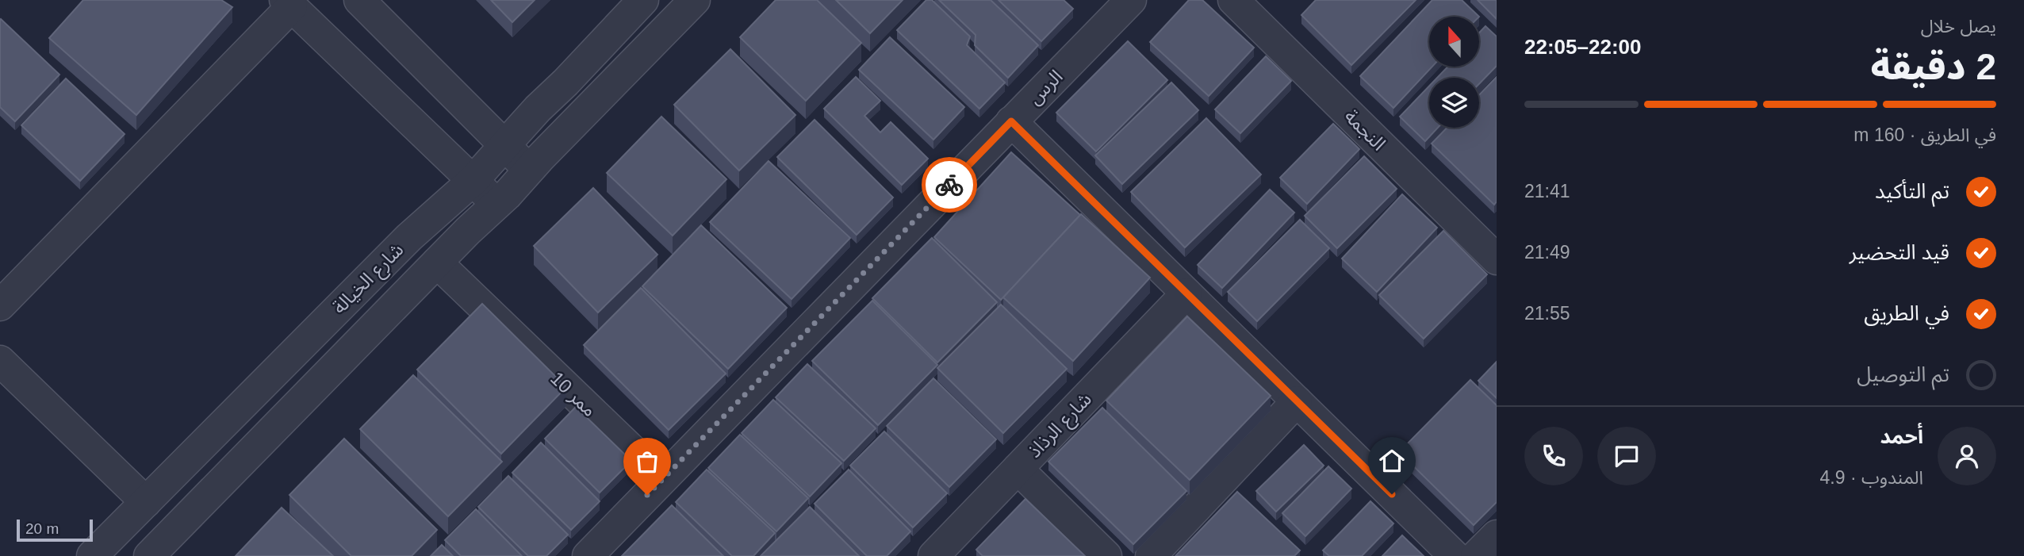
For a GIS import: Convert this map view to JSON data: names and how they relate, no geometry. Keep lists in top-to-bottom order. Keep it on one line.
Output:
{"streets":{"street":["الرس","النجمة","شارع الخيالة","ممر 10","شارع الرذاذ"]},"crossings":[["الرس","ممر 10"],["شارع الخيالة","ممر 10"]],"scale_bar":"20 m","north":"top","page":{"heading":["2 دقيقة","يصل خلال","22:00–22:05"],"panel":["أحمد","المندوب · 4.9"],"bar":"في الطريق · 160 m","list":[["تم التأكيد","21:41"],["قيد التحضير","21:49"],["في الطريق","21:55"],"تم التوصيل"],"scale":"20 m"}}
